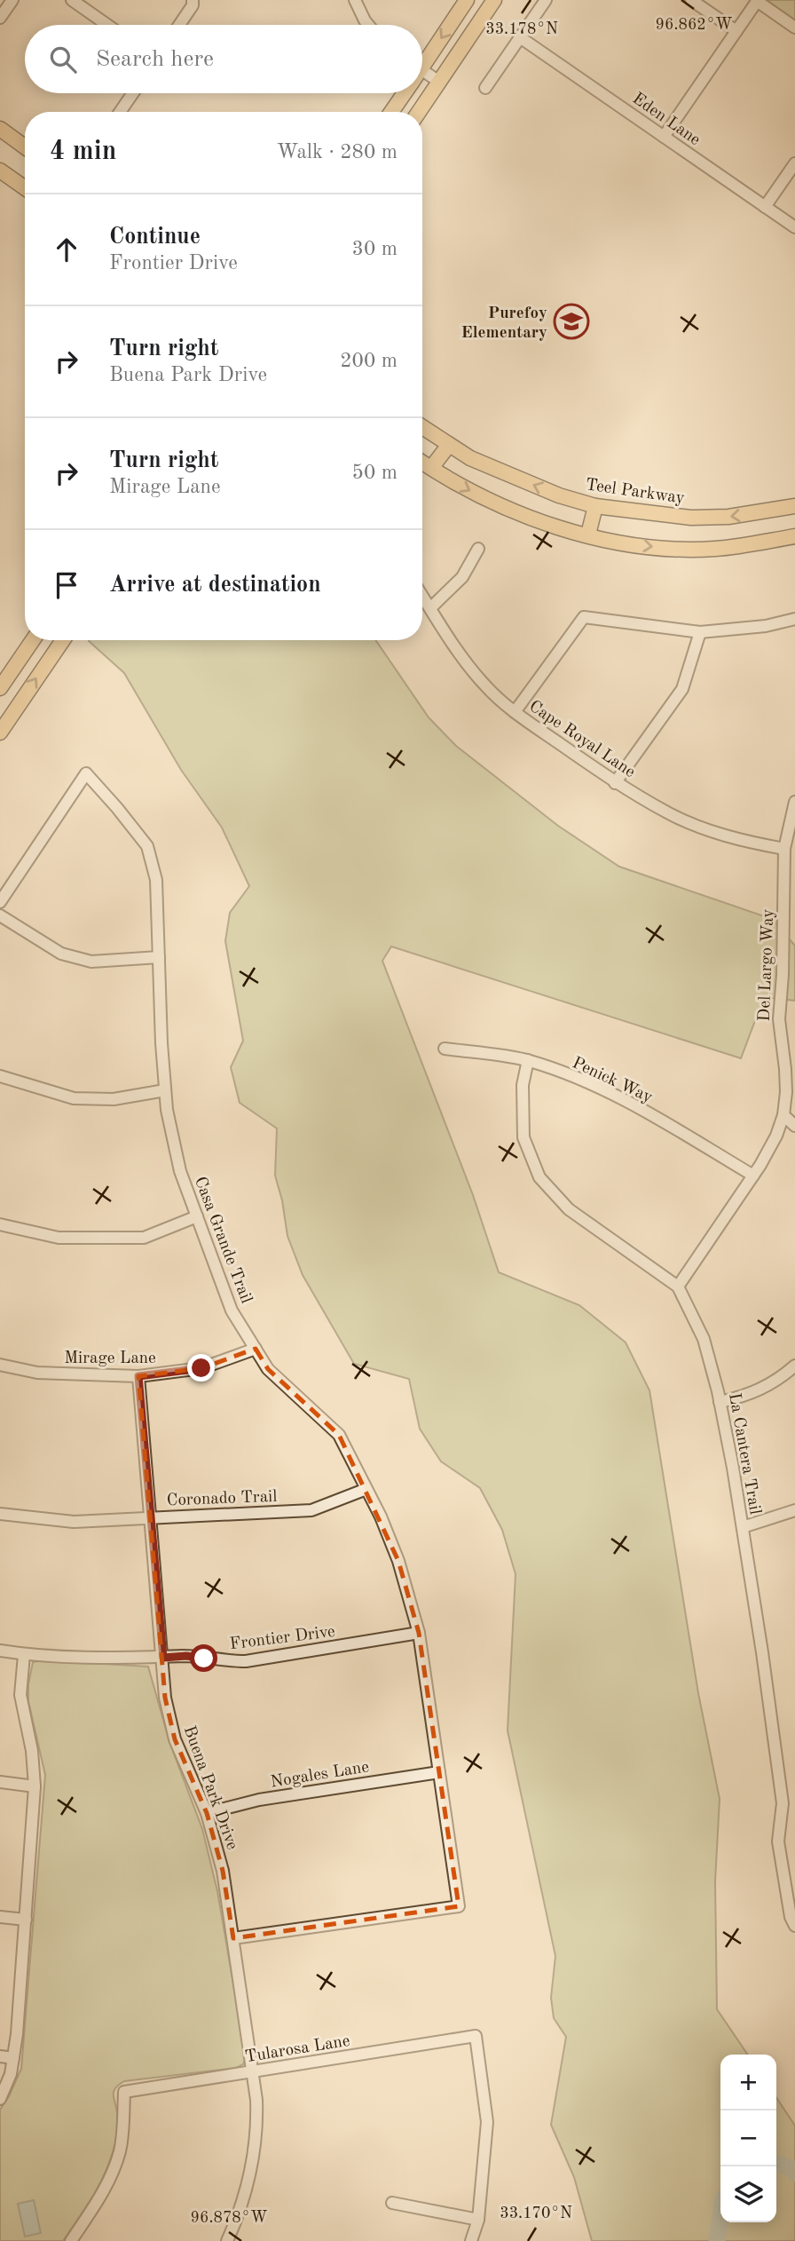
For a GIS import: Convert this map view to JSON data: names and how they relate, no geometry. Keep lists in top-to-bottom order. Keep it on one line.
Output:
{"streets":{"main road":["Teel Parkway"],"street":["Eden Lane","Cape Royal Lane","Del Largo Way","Penick Way","Casa Grande Trail","Mirage Lane","La Cantera Trail","Coronado Trail","Frontier Drive","Nogales Lane","Buena Park Drive","Tularosa Lane"]},"crossings":[["Cape Royal Lane","Del Largo Way"],["Del Largo Way","Penick Way"],["Del Largo Way","La Cantera Trail"],["Penick Way","La Cantera Trail"],["Casa Grande Trail","Mirage Lane"],["Casa Grande Trail","Coronado Trail"],["Casa Grande Trail","Frontier Drive"],["Casa Grande Trail","Nogales Lane"],["Casa Grande Trail","Buena Park Drive"],["Mirage Lane","Buena Park Drive"],["Coronado Trail","Buena Park Drive"],["Frontier Drive","Buena Park Drive"],["Nogales Lane","Buena Park Drive"],["Buena Park Drive","Tularosa Lane"]],"places":{"school or university":["Purefoy Elementary"]},"page":{"search":"Search here","heading":["4 min","Walk · 280 m"],"list":[["Continue","Frontier Drive","30 m"],["Turn right","Buena Park Drive","200 m"],["Turn right","Mirage Lane","50 m"],"Arrive at destination"],"map_buttons":["+","−"]},"coordinates":["96.862°W","33.178°N","33.170°N","96.878°W"]}
